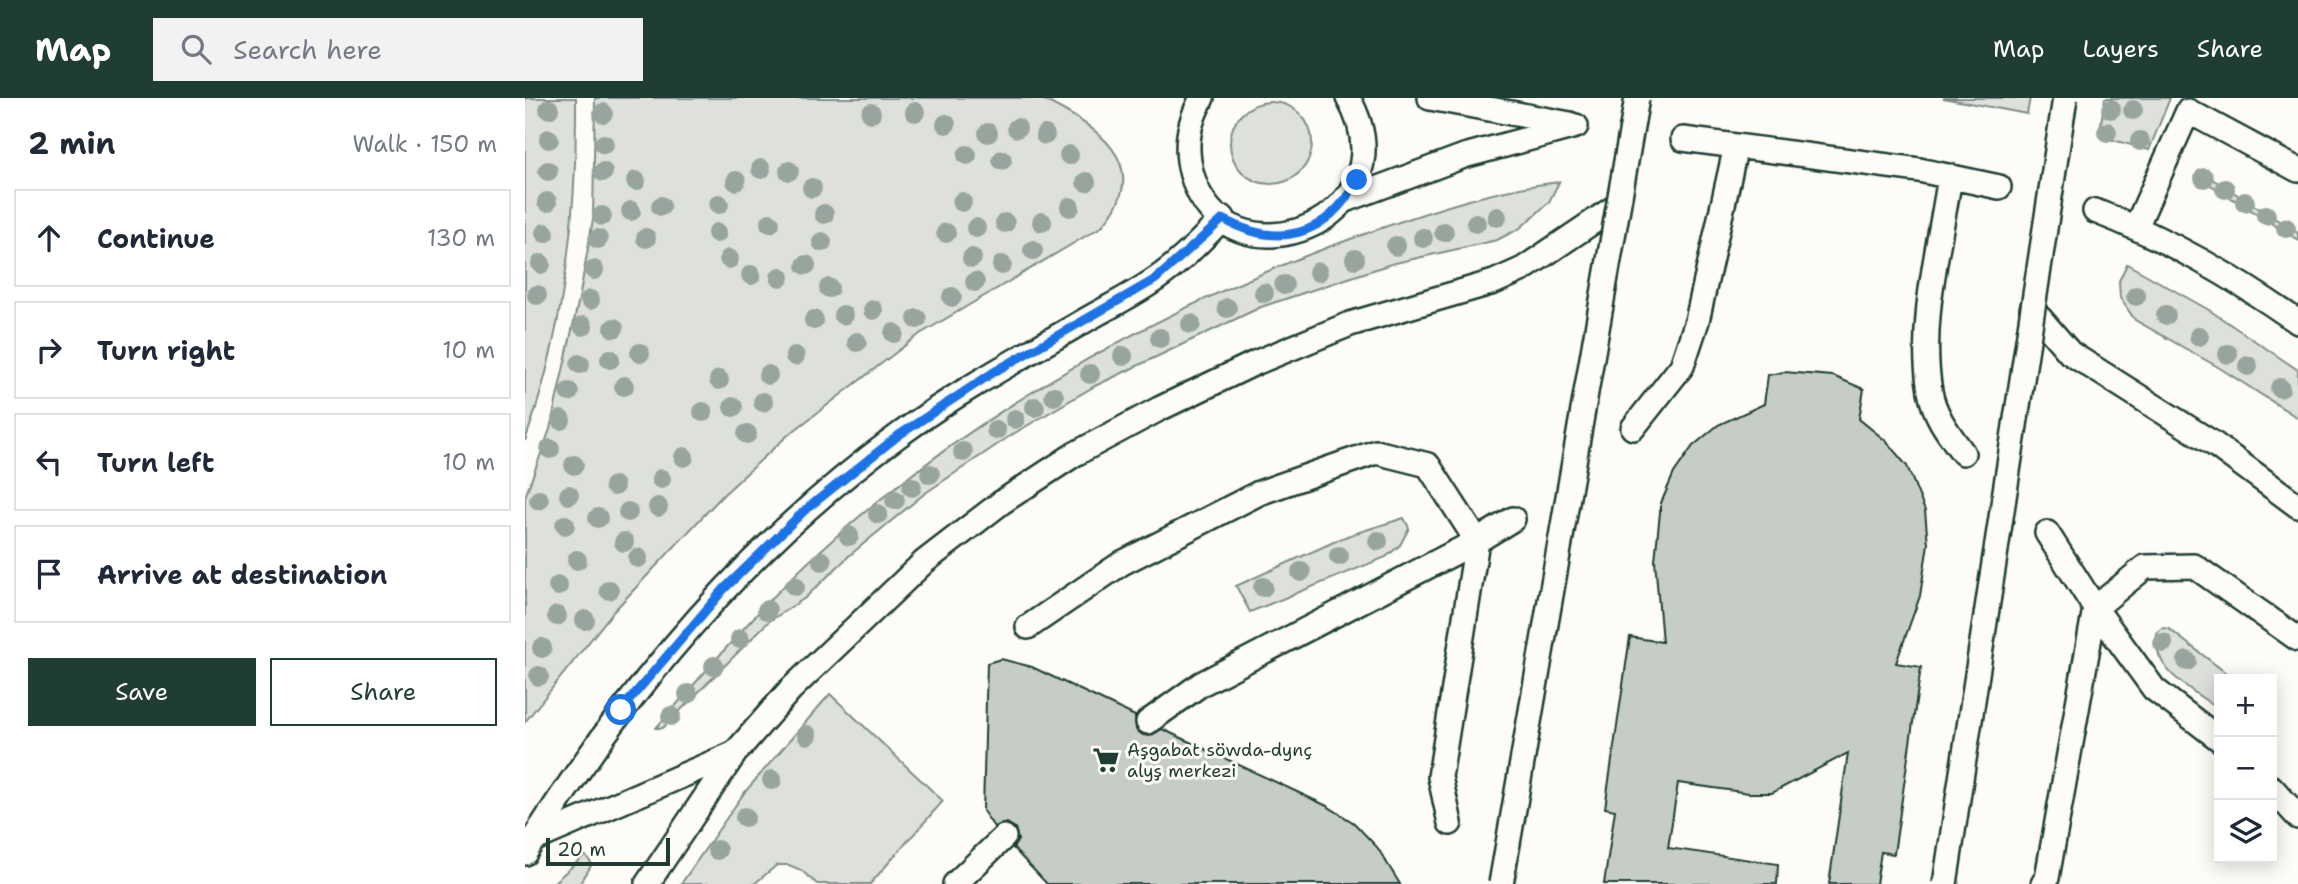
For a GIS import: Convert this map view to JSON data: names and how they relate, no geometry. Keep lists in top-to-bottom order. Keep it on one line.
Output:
{"places":{"supermarket":["Aşgabat söwda-dynç alyş merkezi"]},"scale_bar":"20 m","page":{"header":"Map","search":"Search here","nav":["Map","Layers","Share"],"heading":["2 min","Walk · 150 m"],"list":[["Continue","130 m"],["Turn right","10 m"],["Turn left","10 m"],"Arrive at destination"],"buttons":["Save","Share"],"map_buttons":["+","−"],"scale":"20 m"}}
